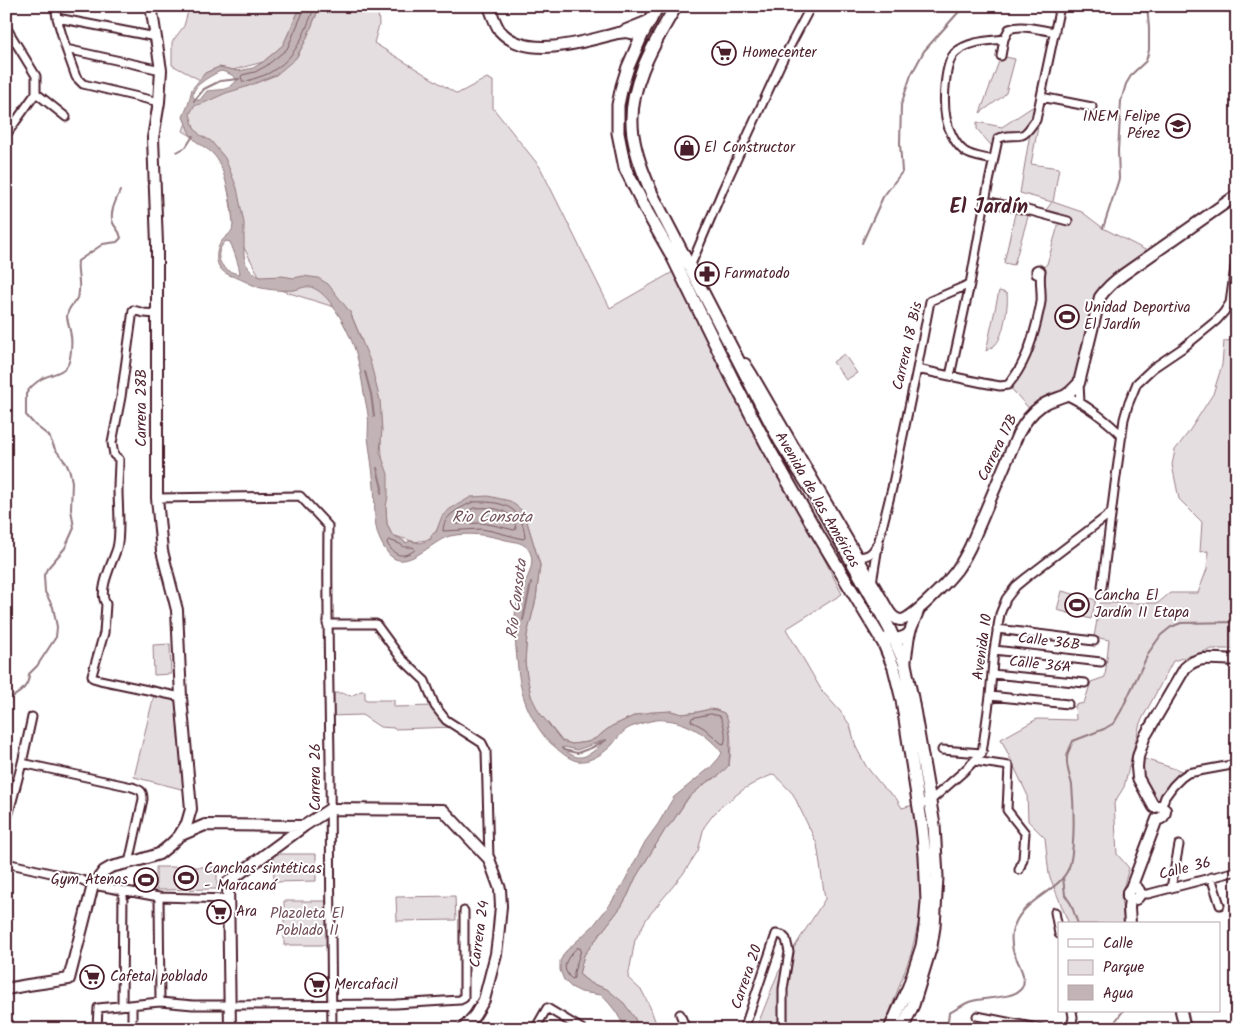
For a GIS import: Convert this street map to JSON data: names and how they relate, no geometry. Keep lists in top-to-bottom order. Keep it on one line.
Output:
{"streets":{"main road":["Avenida de las Américas"],"street":["Carrera 18 Bis","Carrera 28B","Carrera 17B","Calle 36B","Avenida 10","Calle 36A","Carrera 26","Calle 36","Carrera 24","Carrera 20"]},"crossings":[["Carrera 18 Bis","Carrera 17B"],["Carrera 18 Bis","Avenida de las Américas"],["Carrera 28B","Carrera 26"],["Carrera 17B","Avenida de las Américas"],["Calle 36B","Avenida 10"],["Avenida 10","Calle 36A"],["Carrera 26","Carrera 24"]],"districts":["El Jardín"],"water":["Rio Consota","Río Consota"],"parks":["Plazoleta El Poblado II"],"places":{"supermarket":["Homecenter","Ara","Cafetal poblado","Mercafacil"],"school or university":["INEM Felipe Pérez"],"shop":["El Constructor"],"pharmacy":["Farmatodo"],"sports":["Unidad Deportiva El Jardín","Cancha El Jardín II Etapa","Canchas sintéticas - Maracaná","Gym Atenas"]},"legend":["Calle","Parque","Agua"]}
